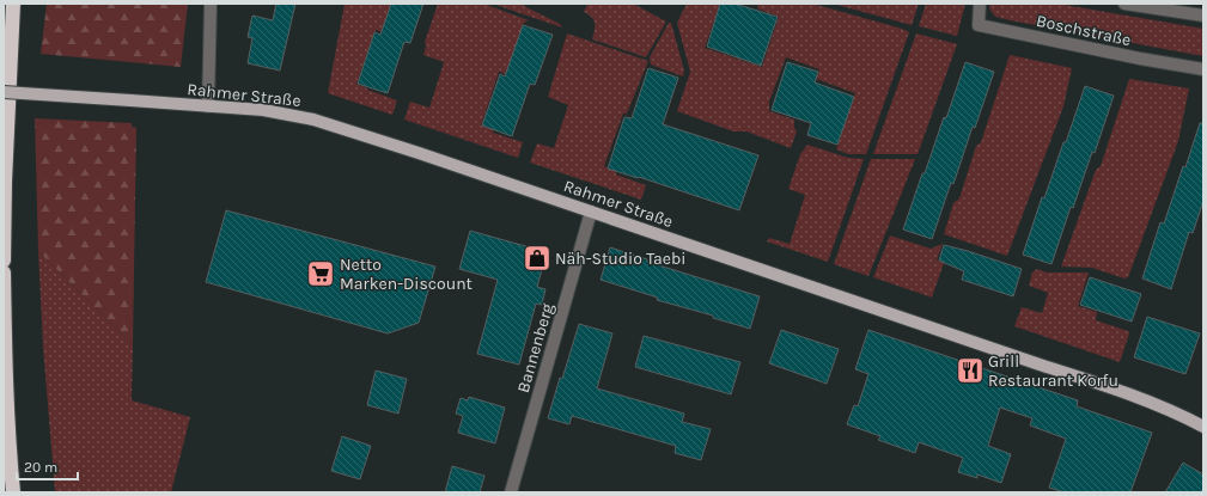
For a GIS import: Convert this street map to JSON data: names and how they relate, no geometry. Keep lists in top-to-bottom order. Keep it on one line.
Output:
{"streets":{"main road":["Rahmer Straße"],"street":["Boschstraße","Bannenberg"]},"crossings":[["Rahmer Straße","Bannenberg"]],"places":{"shop":["Näh-Studio Taebi"],"supermarket":["Netto Marken-Discount"],"restaurant":["Grill Restaurant Korfu"]},"scale_bar":"20 m"}
